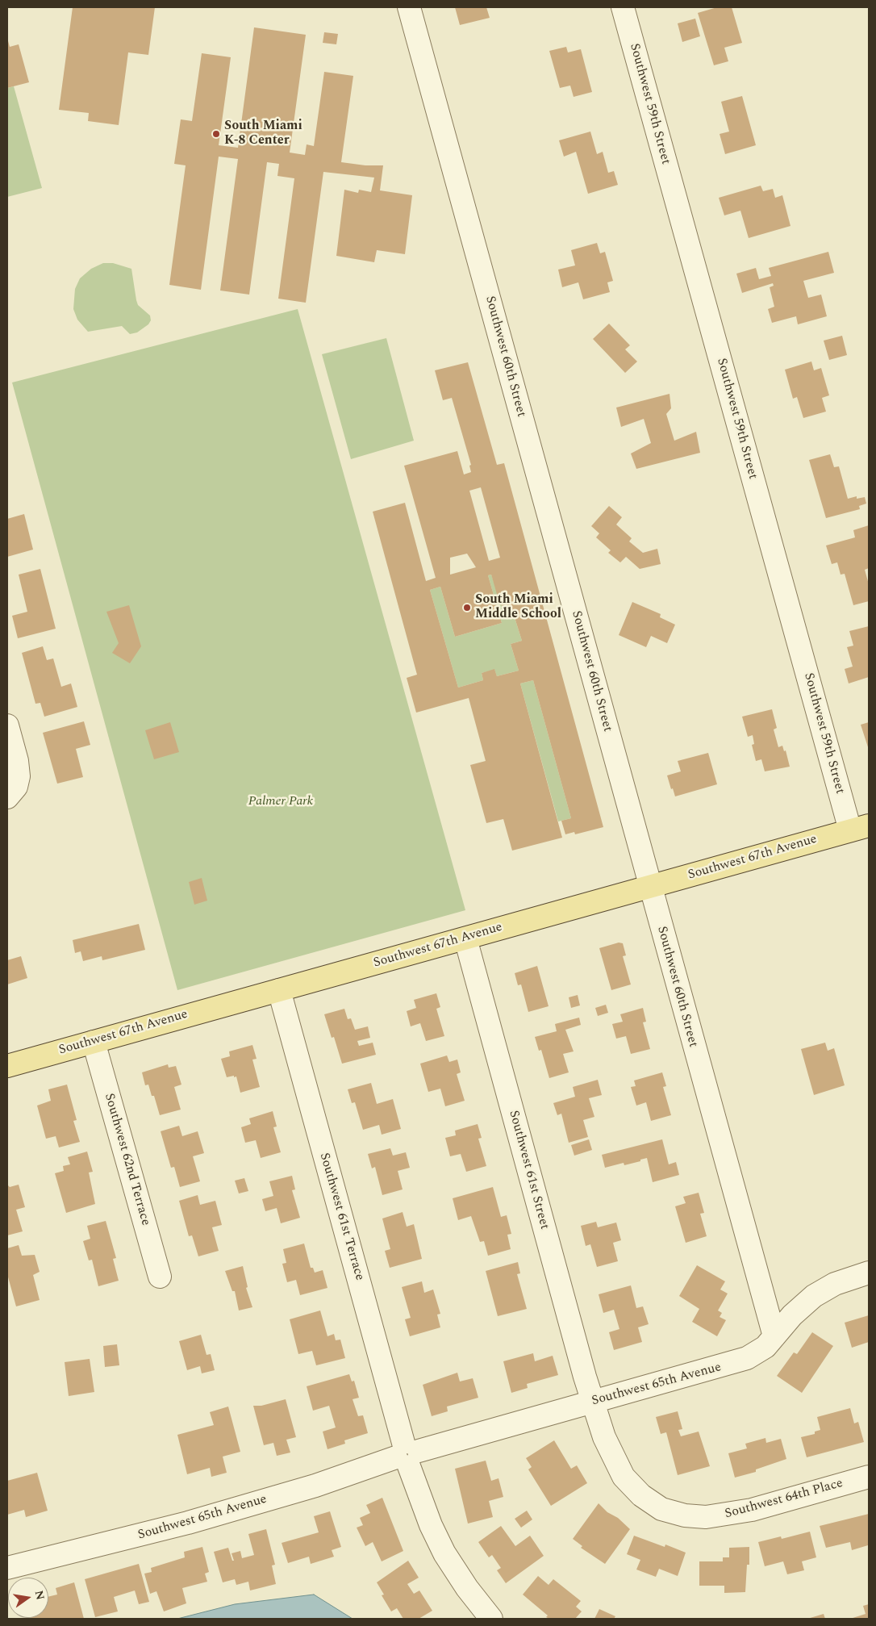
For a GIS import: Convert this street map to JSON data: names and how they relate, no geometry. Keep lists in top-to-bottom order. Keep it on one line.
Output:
{"streets":{"main road":["Southwest 67th Avenue"],"street":["Southwest 59th Street","Southwest 60th Street","Southwest 62nd Terrace","Southwest 61st Street","Southwest 61st Terrace","Southwest 65th Avenue","Southwest 64th Place"]},"crossings":[["Southwest 59th Street","Southwest 67th Avenue"],["Southwest 60th Street","Southwest 67th Avenue"],["Southwest 60th Street","Southwest 65th Avenue"],["Southwest 67th Avenue","Southwest 62nd Terrace"],["Southwest 67th Avenue","Southwest 61st Street"],["Southwest 67th Avenue","Southwest 61st Terrace"],["Southwest 61st Street","Southwest 65th Avenue"],["Southwest 61st Street","Southwest 64th Place"],["Southwest 61st Terrace","Southwest 65th Avenue"],["Southwest 65th Avenue","Southwest 64th Place"]],"parks":["Palmer Park"],"places":["South Miami K-8 Center","South Miami Middle School"],"north":"right"}
